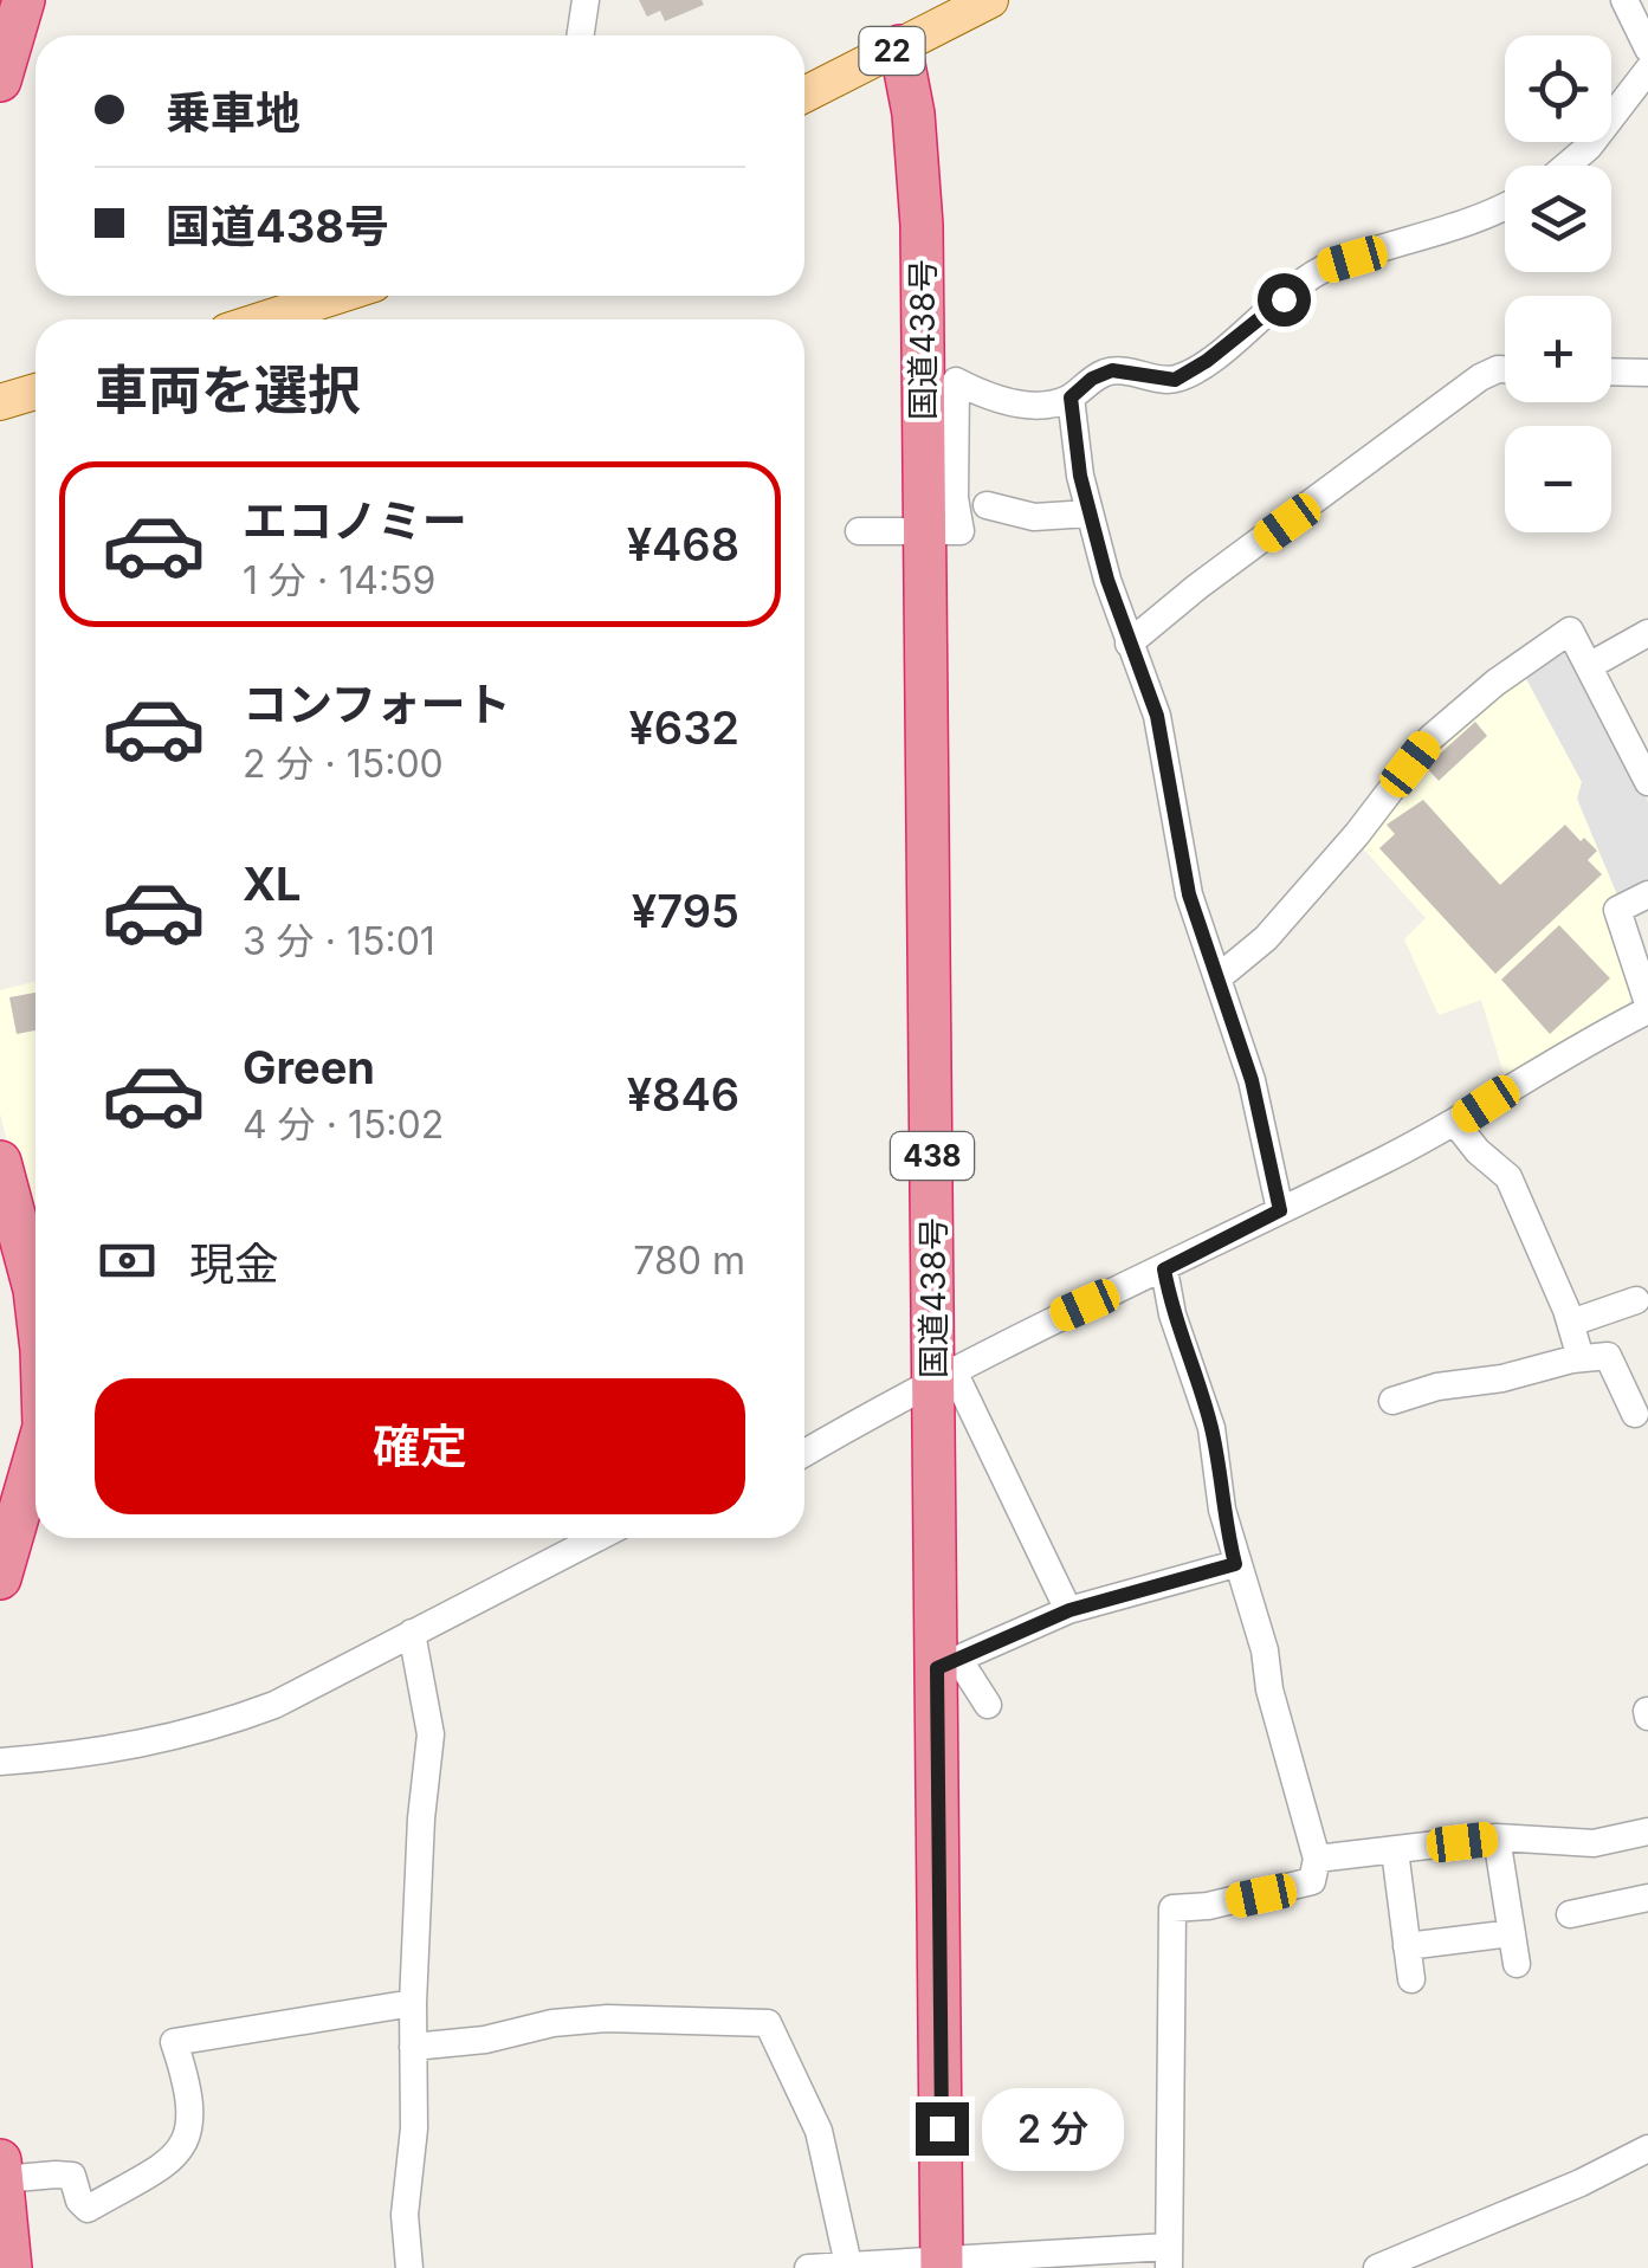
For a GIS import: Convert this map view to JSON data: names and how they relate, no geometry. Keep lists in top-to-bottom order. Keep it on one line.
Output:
{"streets":{"highway":["国道438号","438"],"main road":["22"]},"crossings":[["22","国道438号"]],"page":{"map_buttons":["+","−"],"banner":["乗車地","国道438号"],"heading":"車両を選択","list":[{"name":"エコノミー","note":"1 分 · 14:59","value":"¥468"},{"name":"コンフォート","note":"2 分 · 15:00","value":"¥632"},{"name":"XL","note":"3 分 · 15:01","value":"¥795"},{"name":"Green","note":"4 分 · 15:02","value":"¥846"}],"pay":["現金","780 m"],"buttons":"確定","bubble":"2 分"}}
